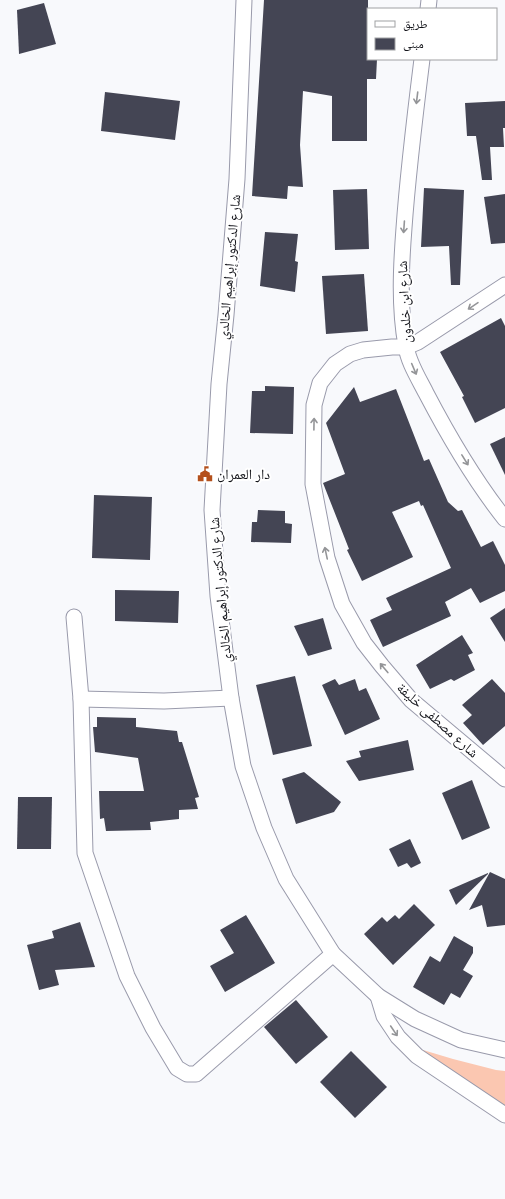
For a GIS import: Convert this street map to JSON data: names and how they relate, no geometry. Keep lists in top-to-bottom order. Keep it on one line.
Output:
{"streets":{"street":["شارع الدكتور إبراهيم الخالدي","شارع ابن خلدون","شارع مصطفى خليفة"]},"crossings":[["شارع ابن خلدون","شارع مصطفى خليفة"]],"one_way":["شارع ابن خلدون"],"places":{"public building":["دار العمران"]},"legend":["طريق","مبنى"]}
